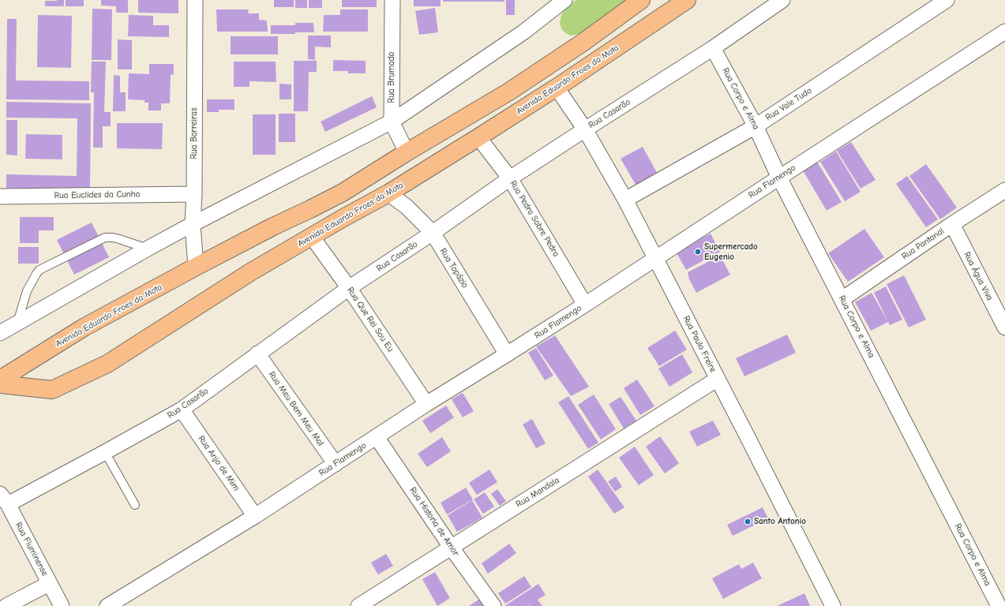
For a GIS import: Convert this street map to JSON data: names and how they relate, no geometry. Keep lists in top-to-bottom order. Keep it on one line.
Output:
{"streets":{"highway":["Avenida Eduardo Froes da Mota"],"street":["Rua Brumado","Rua Corpo e Alma","Rua Vale Tudo","Rua Casarão","Rua Barreiras","Rua Flamengo","Rua Euclides da Cunha","Rua Pedra Sobre Pedra","Rua Pantanal","Rua Topázio","Rua Água Viva","Rua Que Rei Sou Eu","Rua Paulo Freire","Rua Meu Bem Meu Mal","Rua Anjo de Mim","Rua Mandala","Rua Historia de Amor","Rua Fluminense"]},"crossings":[["Rua Brumado","Avenida Eduardo Froes da Mota"],["Avenida Eduardo Froes da Mota","Rua Barreiras"],["Avenida Eduardo Froes da Mota","Rua Pedra Sobre Pedra"],["Avenida Eduardo Froes da Mota","Rua Topázio"],["Avenida Eduardo Froes da Mota","Rua Que Rei Sou Eu"],["Avenida Eduardo Froes da Mota","Rua Paulo Freire"],["Rua Corpo e Alma","Rua Vale Tudo"],["Rua Corpo e Alma","Rua Casarão"],["Rua Corpo e Alma","Rua Flamengo"],["Rua Corpo e Alma","Rua Pantanal"],["Rua Vale Tudo","Rua Paulo Freire"],["Rua Casarão","Rua Pedra Sobre Pedra"],["Rua Casarão","Rua Topázio"],["Rua Casarão","Rua Que Rei Sou Eu"],["Rua Casarão","Rua Paulo Freire"],["Rua Casarão","Rua Meu Bem Meu Mal"],["Rua Casarão","Rua Anjo de Mim"],["Rua Casarão","Rua Fluminense"],["Rua Barreiras","Rua Euclides da Cunha"],["Rua Flamengo","Rua Pedra Sobre Pedra"],["Rua Flamengo","Rua Topázio"],["Rua Flamengo","Rua Que Rei Sou Eu"],["Rua Flamengo","Rua Paulo Freire"],["Rua Flamengo","Rua Meu Bem Meu Mal"],["Rua Flamengo","Rua Anjo de Mim"],["Rua Flamengo","Rua Historia de Amor"],["Rua Pantanal","Rua Água Viva"],["Rua Paulo Freire","Rua Mandala"],["Rua Mandala","Rua Historia de Amor"]],"places":["Supermercado Eugenio","Santo Antonio"]}
